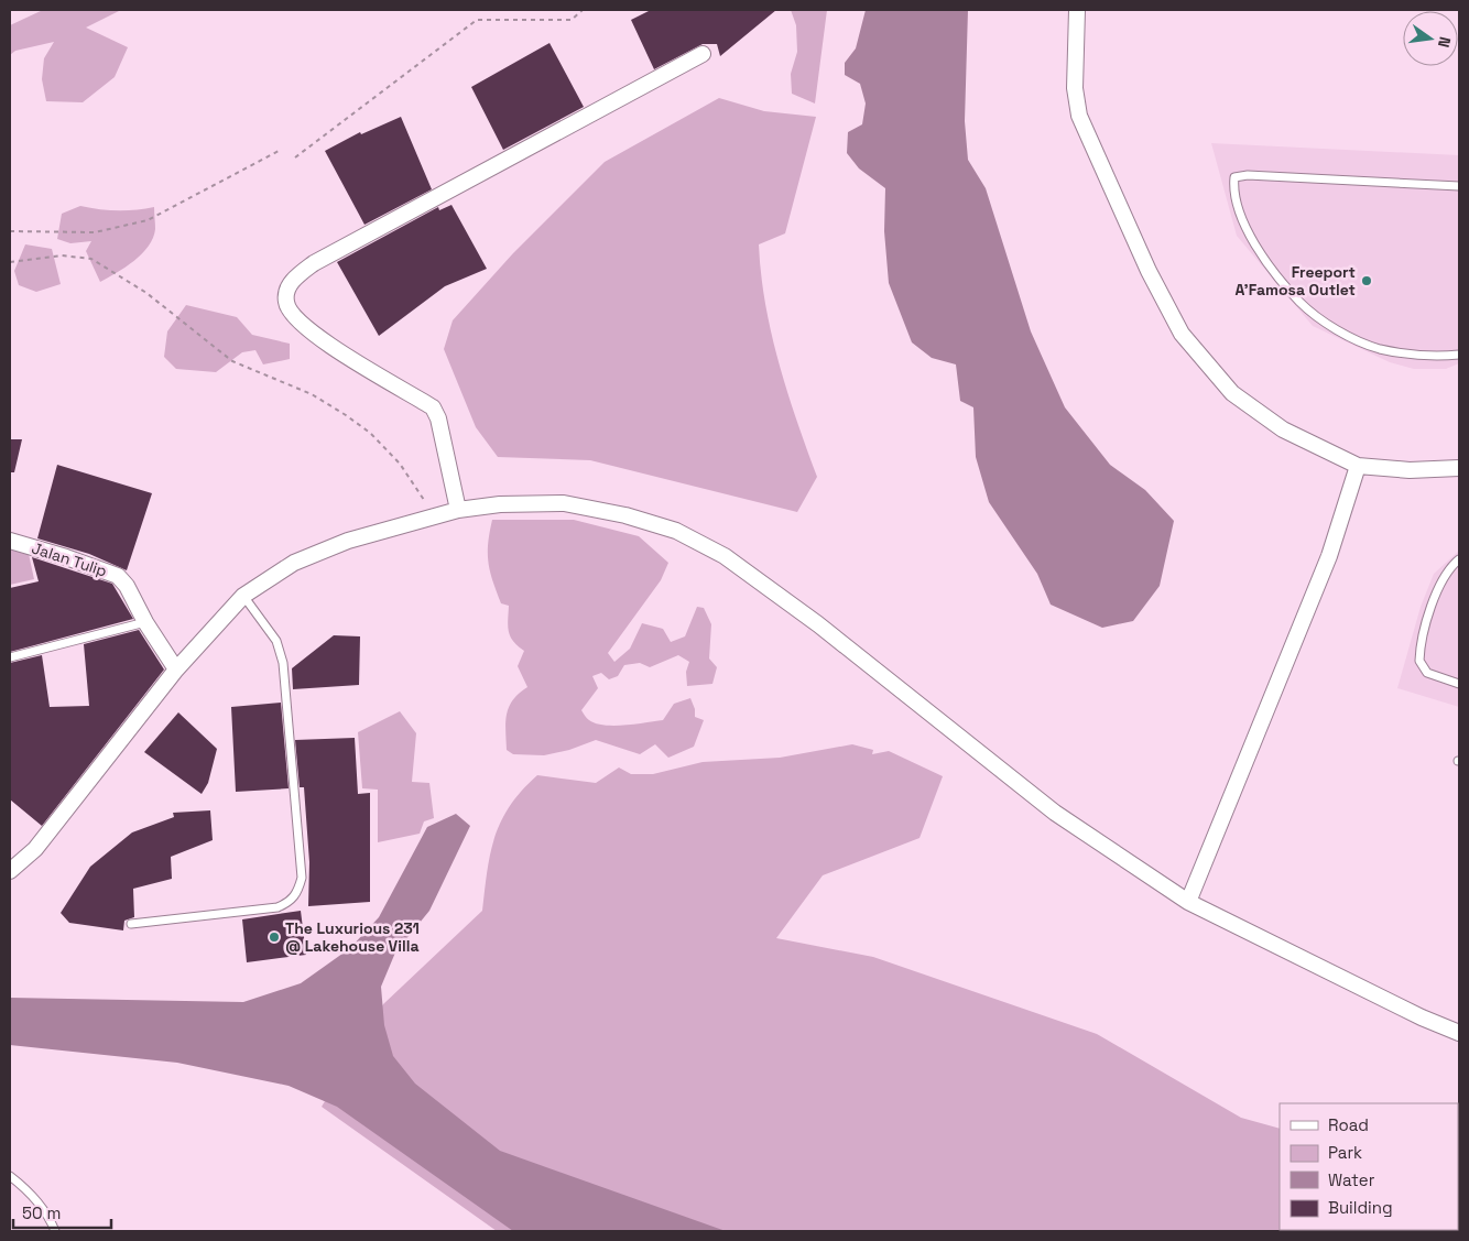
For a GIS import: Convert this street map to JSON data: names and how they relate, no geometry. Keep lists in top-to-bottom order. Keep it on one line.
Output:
{"streets":{"street":["Jalan Tulip"]},"places":["Freeport A'Famosa Outlet","The Luxurious 231 @ Lakehouse Villa"],"legend":["Road","Park","Water","Building"],"scale_bar":"50 m","north":"right"}
